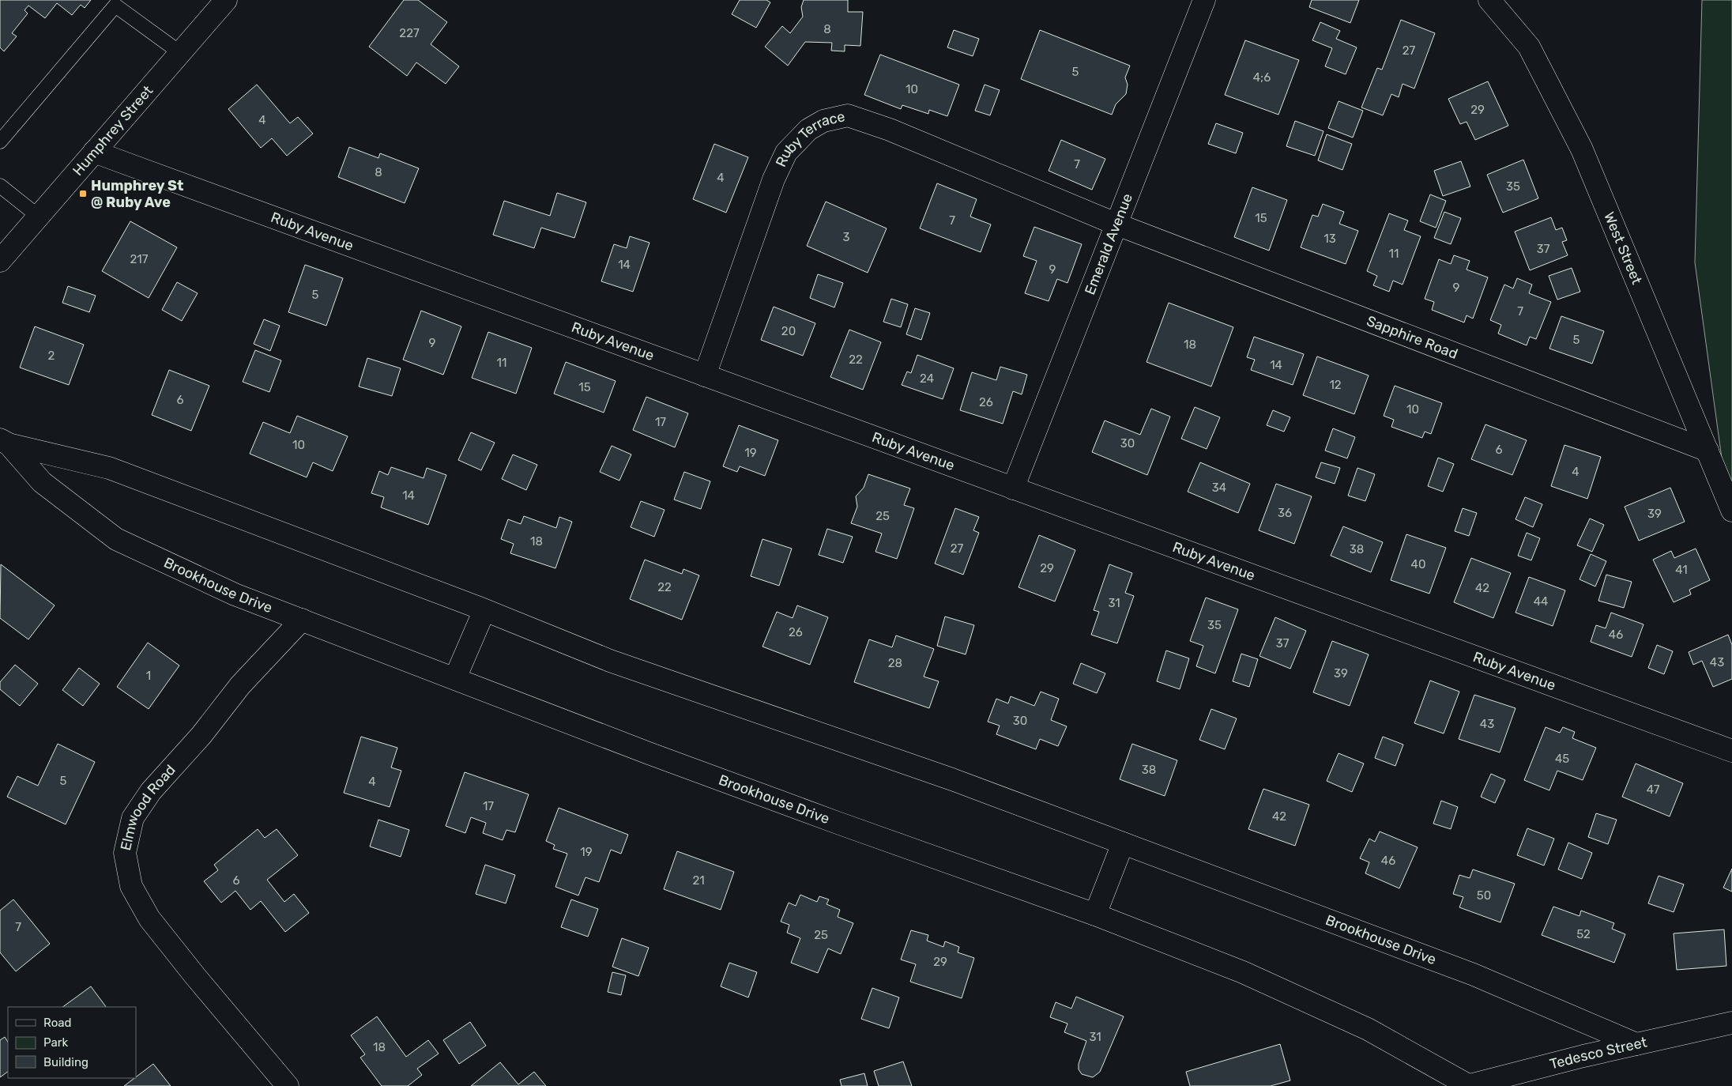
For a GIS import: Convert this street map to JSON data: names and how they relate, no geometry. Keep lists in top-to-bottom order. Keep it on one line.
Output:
{"streets":{"street":["Humphrey Street","Ruby Terrace","Ruby Avenue","Emerald Avenue","West Street","Sapphire Road","Brookhouse Drive","Elmwood Road","Tedesco Street"]},"crossings":[["Humphrey Street","Ruby Avenue"],["Ruby Terrace","Ruby Avenue"],["Ruby Terrace","Emerald Avenue"],["Ruby Terrace","Sapphire Road"],["Ruby Avenue","Emerald Avenue"],["Emerald Avenue","Sapphire Road"],["West Street","Sapphire Road"],["Brookhouse Drive","Elmwood Road"],["Brookhouse Drive","Tedesco Street"]],"places":{"transit":["Humphrey St @ Ruby Ave"]},"house_numbers":["8","227","27","5","4;6","10","29","4","7","8","4","35","15","7","3","13","37","11","217","14","9","9","5","7","20","5","9","18","2","22","11","14","24","12","15","6","26","10","17","30","10","6","19","4","34","14","36","39","25","18","27","38","40","29","41","22","42","44","31","35","26","46","37","43","28","39","1","30","43","45","38","5","4","47","17","42","19","46","6","21","50","7","52","25","29","31","18"],"legend":["Road","Park","Building"]}
